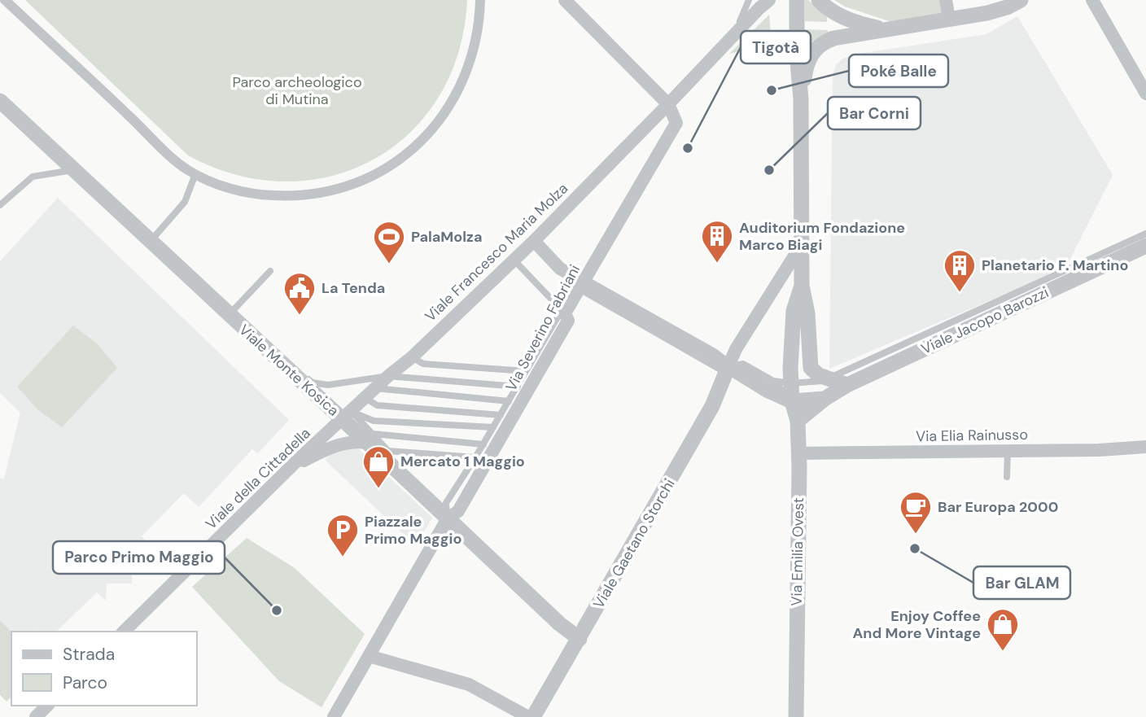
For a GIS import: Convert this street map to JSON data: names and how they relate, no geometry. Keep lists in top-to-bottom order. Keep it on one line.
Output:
{"streets":{"street":["Viale Francesco Maria Molza","Viale Jacopo Barozzi","Via Severino Fabriani","Viale Monte Kosica","Via Elia Rainusso","Viale della Cittadella","Viale Gaetano Storchi","Via Emilia Ovest"]},"crossings":[["Viale Francesco Maria Molza","Via Severino Fabriani"],["Viale Francesco Maria Molza","Viale Monte Kosica"],["Viale Francesco Maria Molza","Viale della Cittadella"],["Via Severino Fabriani","Viale Monte Kosica"],["Viale Monte Kosica","Viale della Cittadella"],["Viale Monte Kosica","Viale Gaetano Storchi"],["Via Elia Rainusso","Via Emilia Ovest"]],"parks":["Parco archeologico di Mutina"],"places":{"other":["Poké Balle","Tigotà","Bar Corni","Bar GLAM","Parco Primo Maggio"],"building":["Auditorium Fondazione Marco Biagi","Planetario F. Martino"],"sports":["PalaMolza"],"public building":["La Tenda"],"shop":["Mercato 1 Maggio","Enjoy Coffee And More Vintage"],"cafe":["Bar Europa 2000"],"parking":["Piazzale Primo Maggio"]},"legend":["Strada","Parco"]}
